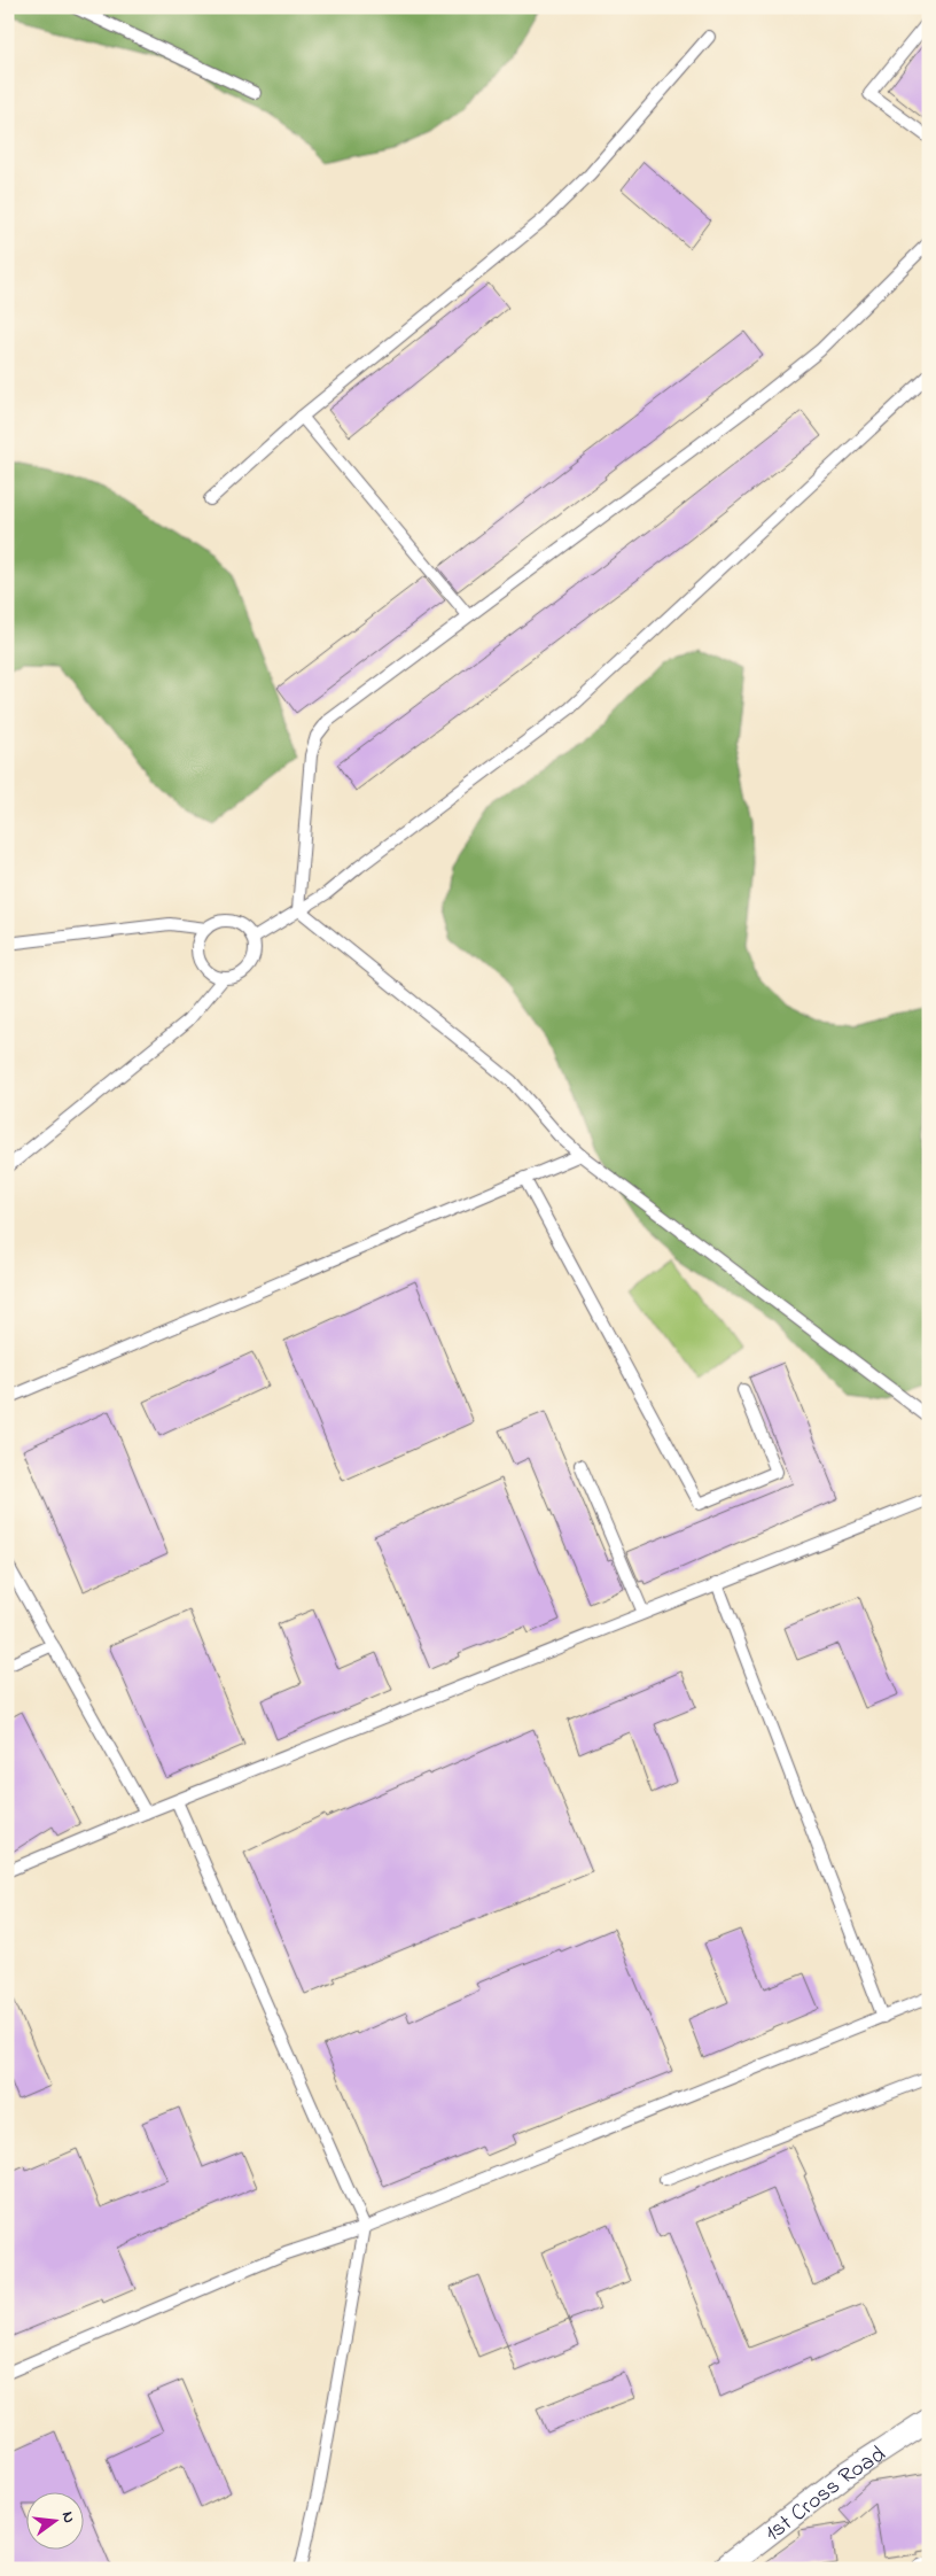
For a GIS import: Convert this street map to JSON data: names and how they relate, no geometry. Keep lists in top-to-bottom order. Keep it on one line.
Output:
{"streets":{"street":["1st Cross Road"]},"north":"right"}
